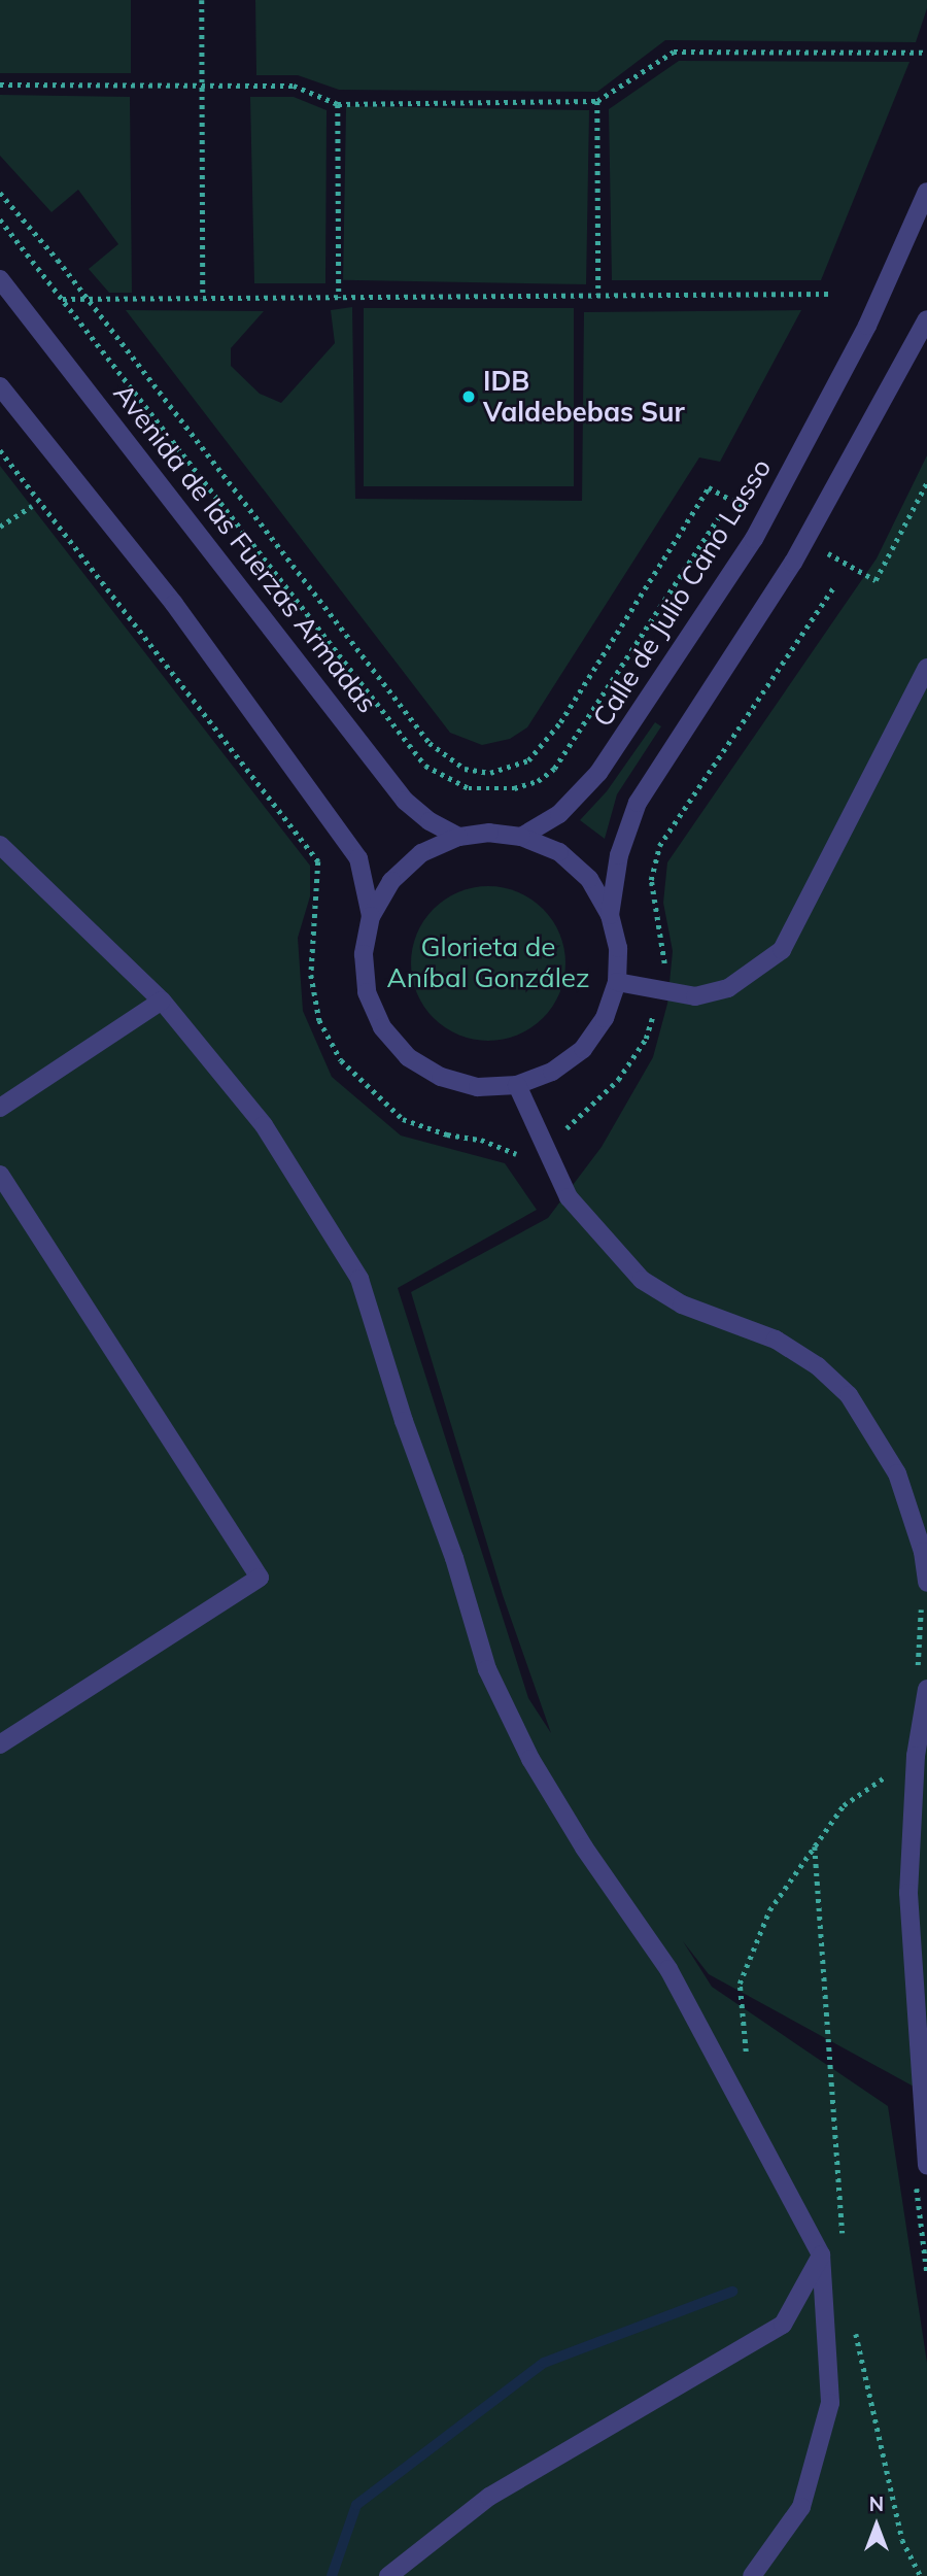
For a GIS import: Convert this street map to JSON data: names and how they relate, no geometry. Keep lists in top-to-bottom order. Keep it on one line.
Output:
{"streets":{"street":["Avenida de las Fuerzas Armadas","Calle de Julio Cano Lasso"]},"crossings":[["Avenida de las Fuerzas Armadas","Calle de Julio Cano Lasso"]],"parks":["Glorieta de Aníbal González"],"places":["IDB Valdebebas Sur"],"north":"top"}
